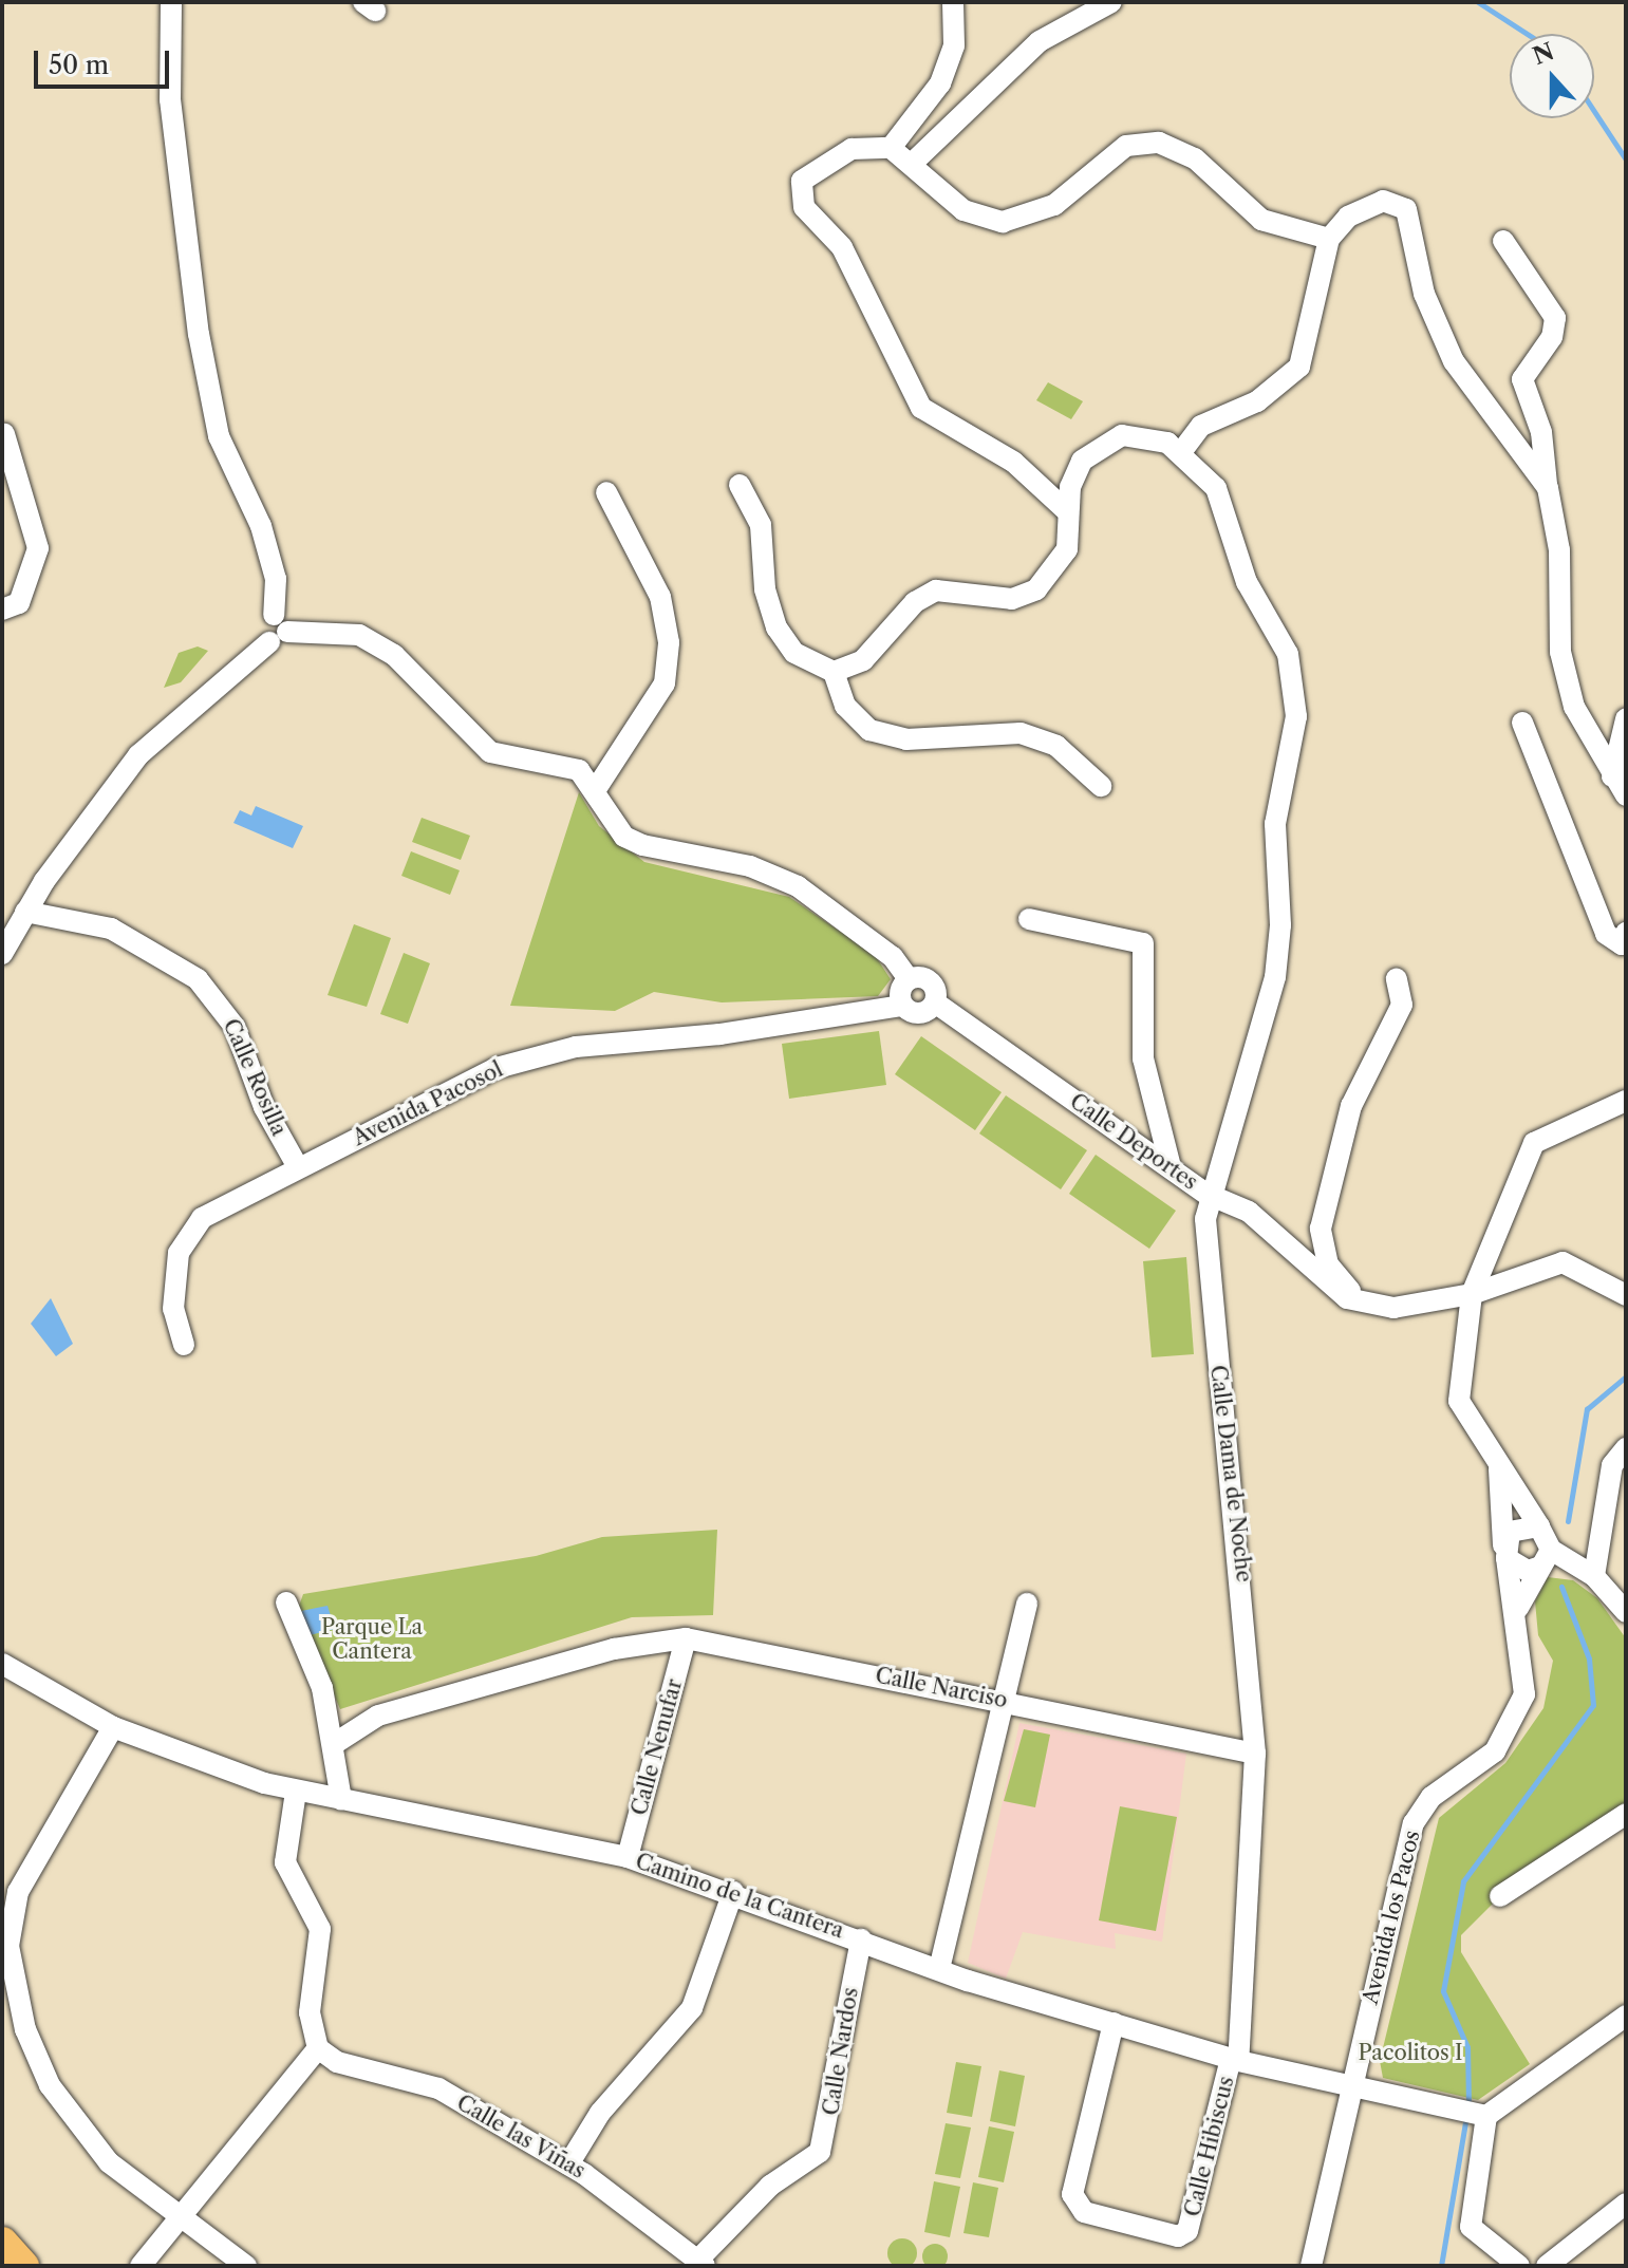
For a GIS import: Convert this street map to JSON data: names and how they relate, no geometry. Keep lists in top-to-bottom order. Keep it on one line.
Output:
{"streets":{"street":["Calle Rosilla","Avenida Pacosol","Calle Deportes","Calle Dama de Noche","Calle Narciso","Calle Nenufar","Camino de la Cantera","Avenida los Pacos","Calle Nardos","Calle las Viñas","Calle Hibiscus"]},"crossings":[["Calle Rosilla","Avenida Pacosol"],["Avenida Pacosol","Calle Deportes"],["Calle Deportes","Calle Dama de Noche"],["Calle Dama de Noche","Calle Narciso"],["Calle Narciso","Calle Nenufar"],["Calle Nenufar","Camino de la Cantera"],["Camino de la Cantera","Avenida los Pacos"],["Camino de la Cantera","Calle Nardos"],["Camino de la Cantera","Calle Hibiscus"],["Calle Nardos","Calle las Viñas"]],"parks":["Parque La Cantera","Pacolitos I"],"scale_bar":"50 m","north":"top"}
